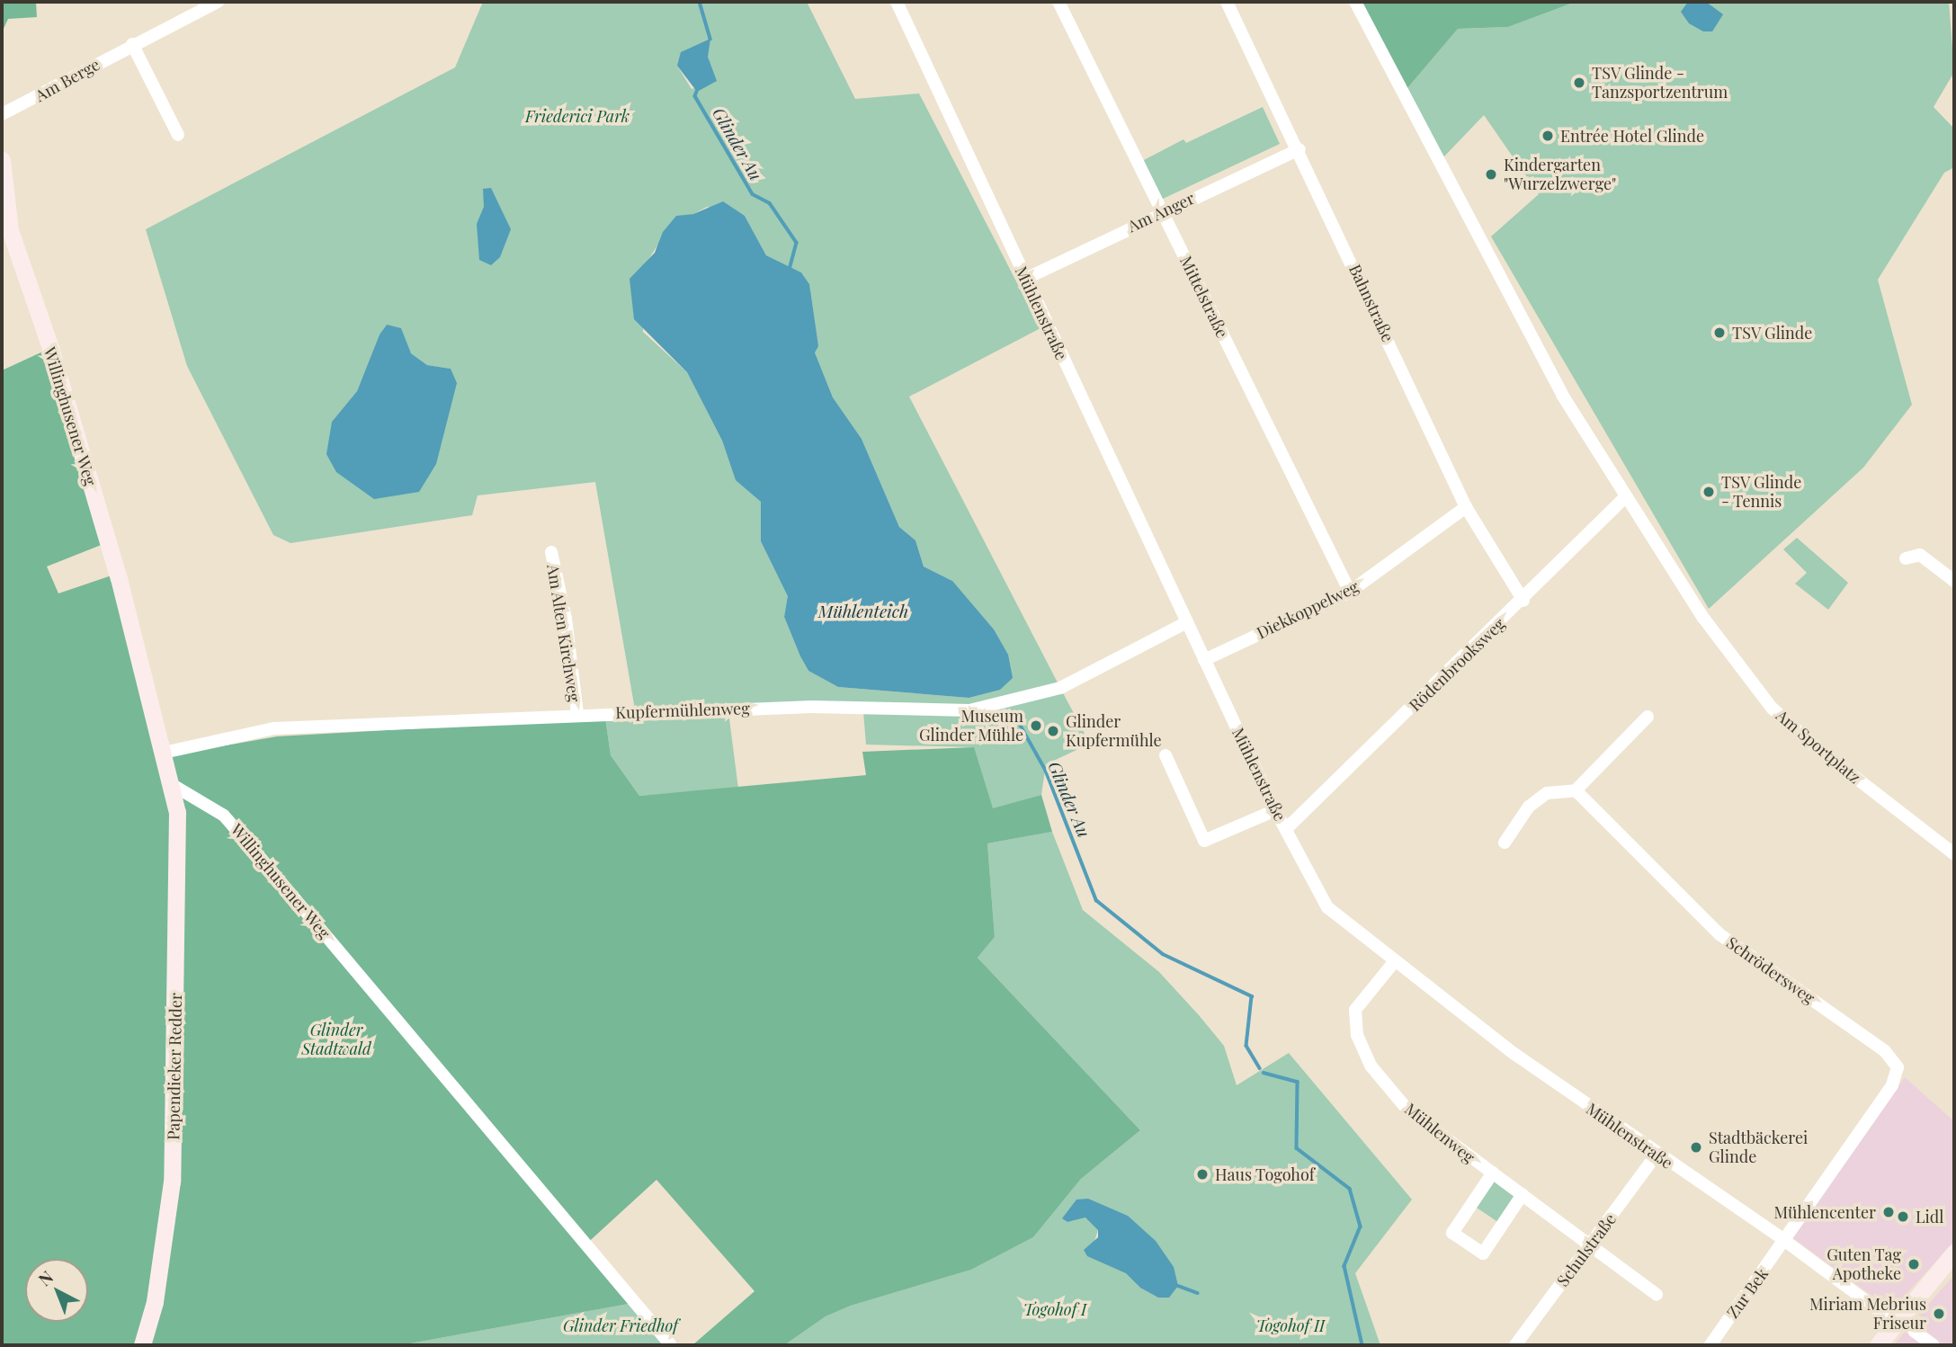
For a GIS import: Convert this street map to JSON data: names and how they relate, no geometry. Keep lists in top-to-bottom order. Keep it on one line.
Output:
{"streets":{"street":["Am Berge","Am Anger","Mittelstraße","Bahnstraße","Mühlenstraße","Willinghusener Weg","Diekkoppelweg","Am Alten Kirchweg","Rödenbrooksweg","Kupfermühlenweg","Am Sportplatz","Schrödersweg","Papendieker Redder","Mühlenweg","Schulstraße","Zur Bek"]},"crossings":[["Am Anger","Mittelstraße"],["Am Anger","Bahnstraße"],["Am Anger","Mühlenstraße"],["Mittelstraße","Diekkoppelweg"],["Bahnstraße","Diekkoppelweg"],["Bahnstraße","Rödenbrooksweg"],["Mühlenstraße","Diekkoppelweg"],["Mühlenstraße","Rödenbrooksweg"],["Mühlenstraße","Kupfermühlenweg"],["Mühlenstraße","Schrödersweg"],["Mühlenstraße","Mühlenweg"],["Mühlenstraße","Schulstraße"],["Mühlenstraße","Zur Bek"],["Willinghusener Weg","Kupfermühlenweg"],["Willinghusener Weg","Papendieker Redder"],["Am Alten Kirchweg","Kupfermühlenweg"],["Rödenbrooksweg","Am Sportplatz"],["Schrödersweg","Zur Bek"],["Mühlenweg","Schulstraße"]],"water":["Glinder Au","Mühlenteich"],"parks":["Friederici Park","Glinder Stadtwald","Togohof I","Glinder Friedhof","Togohof II"],"places":["TSV Glinde - Tanzsportzentrum","Entrée Hotel Glinde","Kindergarten \"Wurzelzwerge\"","TSV Glinde","TSV Glinde - Tennis","Museum Glinder Mühle","Glinder Kupfermühle","Stadtbäckerei Glinde","Haus Togohof","Mühlencenter","Lidl","Guten Tag Apotheke","Miriam Mebrius Friseur"],"north":"top left"}
